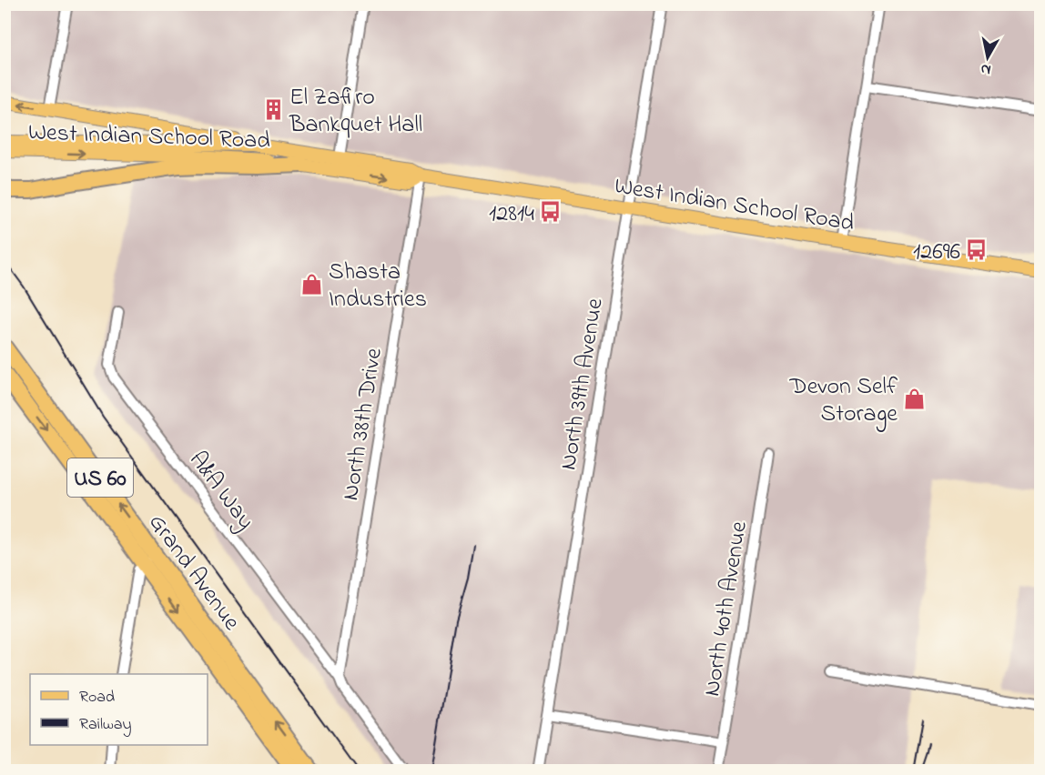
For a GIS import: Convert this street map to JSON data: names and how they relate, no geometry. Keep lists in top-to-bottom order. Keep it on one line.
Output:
{"streets":{"highway":["US 60","Grand Avenue"],"main road":["West Indian School Road"],"street":["North 39th Avenue","North 38th Drive","A&A Way","North 40th Avenue"]},"crossings":[["West Indian School Road","North 39th Avenue"],["West Indian School Road","North 38th Drive"],["North 38th Drive","A&A Way"]],"places":{"building":["El Zafiro Bankquet Hall"],"bus stop":["12814","12696"],"shop":["Shasta Industries","Devon Self Storage"]},"legend":["Road","Railway"],"north":"bottom"}
